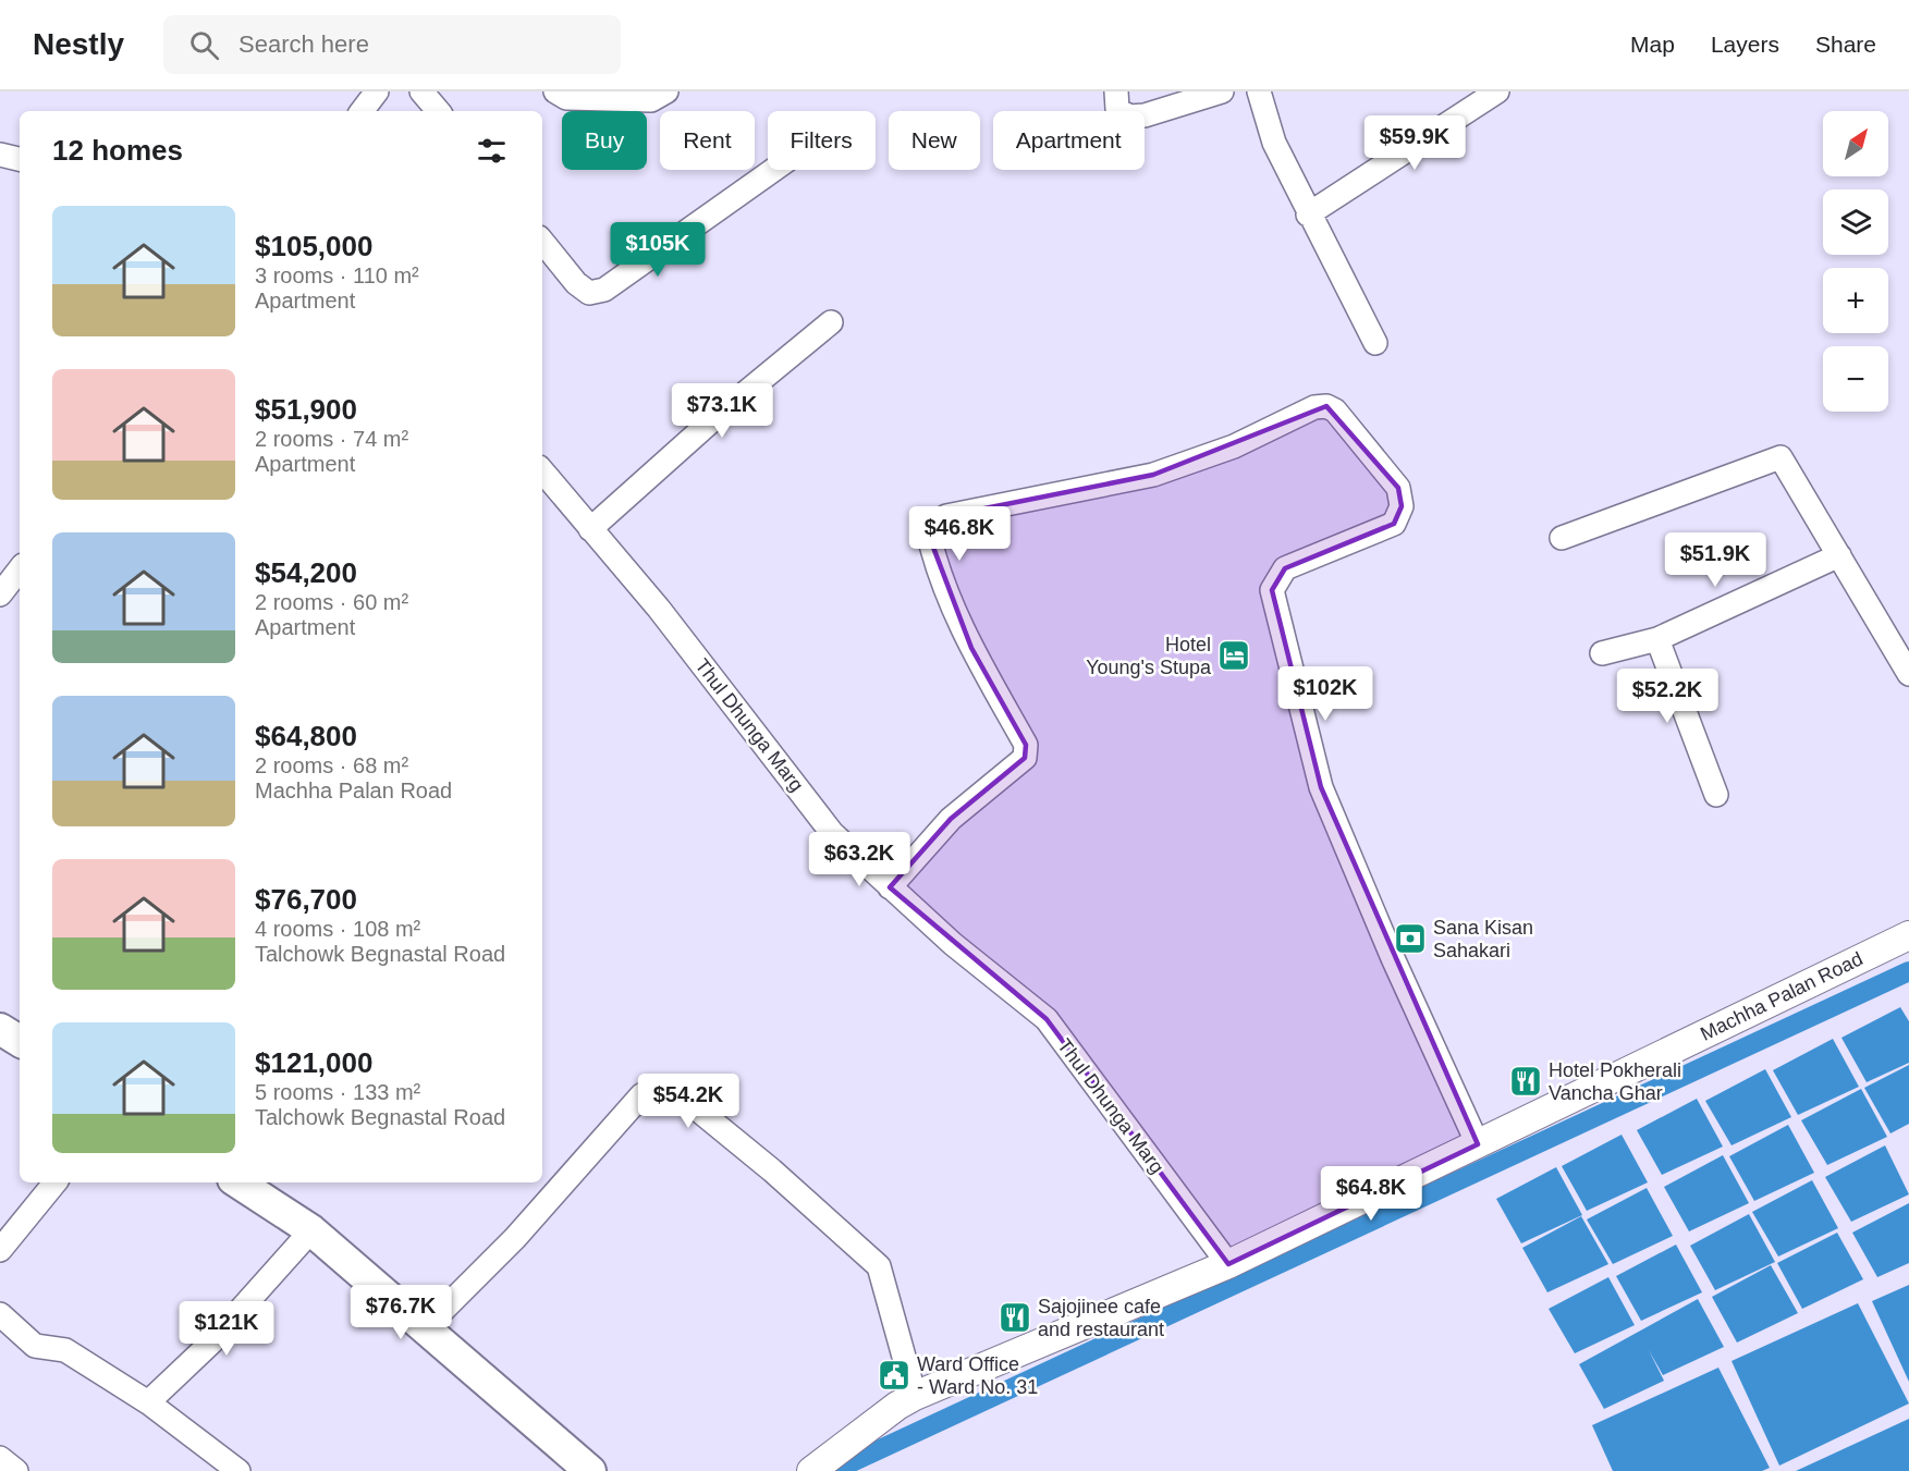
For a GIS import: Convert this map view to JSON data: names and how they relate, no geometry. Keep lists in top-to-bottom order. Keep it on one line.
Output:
{"streets":{"street":["Thul Dhunga Marg","Machha Palan Road"]},"crossings":[["Thul Dhunga Marg","Machha Palan Road"]],"places":{"hotel":["Hotel Young's Stupa"],"bank":["Sana Kisan Sahakari"],"restaurant":["Hotel Pokherali Vancha Ghar","Sajojinee cafe and restaurant"],"public building":["Ward Office - Ward No. 31"]},"north":"top right","page":{"header":"Nestly","search":"Search here","nav":["Map","Layers","Share"],"map_buttons":["+","−"],"chip":["Buy","Rent","Filters","New","Apartment"],"heading":"12 homes","price":["$59.9K","$105K","$73.1K","$46.8K","$51.9K","$102K","$52.2K","$63.2K","$54.2K","$64.8K","$76.7K","$121K"],"list":[{"name":"$105,000","note":"3 rooms · 110 m² · Apartment"},{"name":"$51,900","note":"2 rooms · 74 m² · Apartment"},{"name":"$54,200","note":"2 rooms · 60 m² · Apartment"},{"name":"$64,800","note":"2 rooms · 68 m² · Machha Palan Road"},{"name":"$76,700","note":"4 rooms · 108 m² · Talchowk Begnastal Road"},{"name":"$121,000","note":"5 rooms · 133 m² · Talchowk Begnastal Road"}]}}
